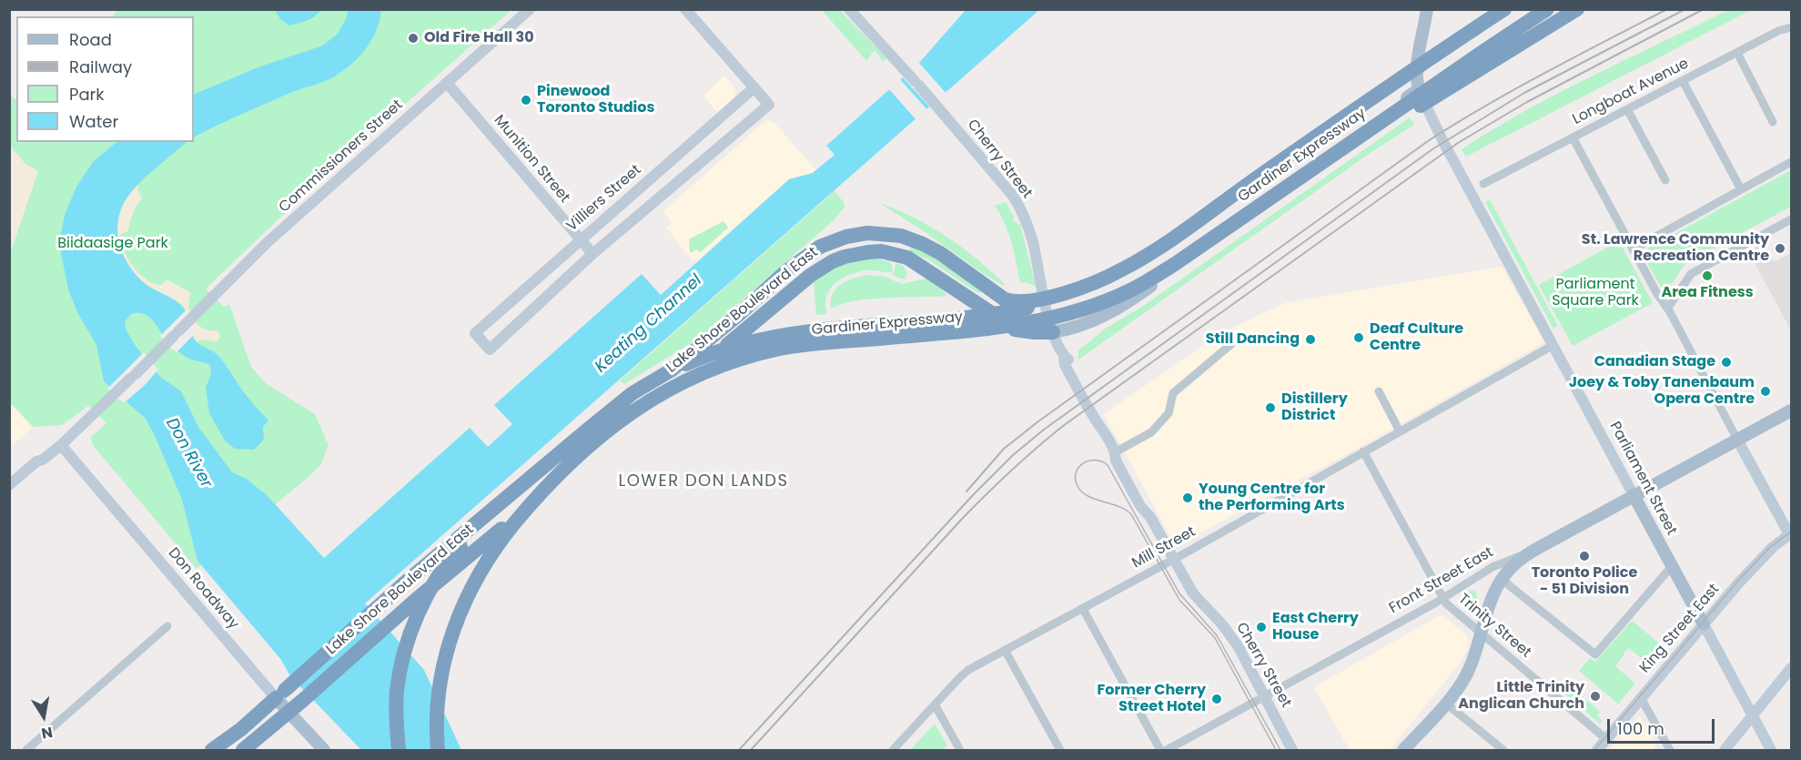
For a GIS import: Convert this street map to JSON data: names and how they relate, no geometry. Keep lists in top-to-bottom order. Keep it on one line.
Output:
{"streets":{"highway":["Gardiner Expressway","Lake Shore Boulevard East"],"main road":["Parliament Street","Front Street East","Don Roadway"],"street":["Longboat Avenue","Commissioners Street","Munition Street","Cherry Street","Villiers Street","Mill Street","Trinity Street","King Street East"]},"crossings":[["Commissioners Street","Munition Street"],["Commissioners Street","Don Roadway"],["Munition Street","Villiers Street"],["Cherry Street","Lake Shore Boulevard East"],["Cherry Street","Mill Street"],["Cherry Street","Front Street East"],["Lake Shore Boulevard East","Parliament Street"],["Lake Shore Boulevard East","Don Roadway"],["Parliament Street","Mill Street"],["Parliament Street","Front Street East"],["Parliament Street","King Street East"],["Mill Street","Trinity Street"],["Front Street East","Trinity Street"],["Trinity Street","King Street East"]],"districts":["LOWER DON LANDS"],"water":["Keating Channel","Don River"],"parks":["Biidaasige Park","Parliament Square Park"],"places":["Old Fire Hall 30","Pinewood Toronto Studios","St. Lawrence Community Recreation Centre","Area Fitness","Deaf Culture Centre","Still Dancing","Canadian Stage","Joey & Toby Tanenbaum Opera Centre","Distillery District","Young Centre for the Performing Arts","Toronto Police - 51 Division","East Cherry House","Little Trinity Anglican Church","Former Cherry Street Hotel"],"legend":["Road","Railway","Park","Water"],"scale_bar":"100 m","north":"bottom"}
